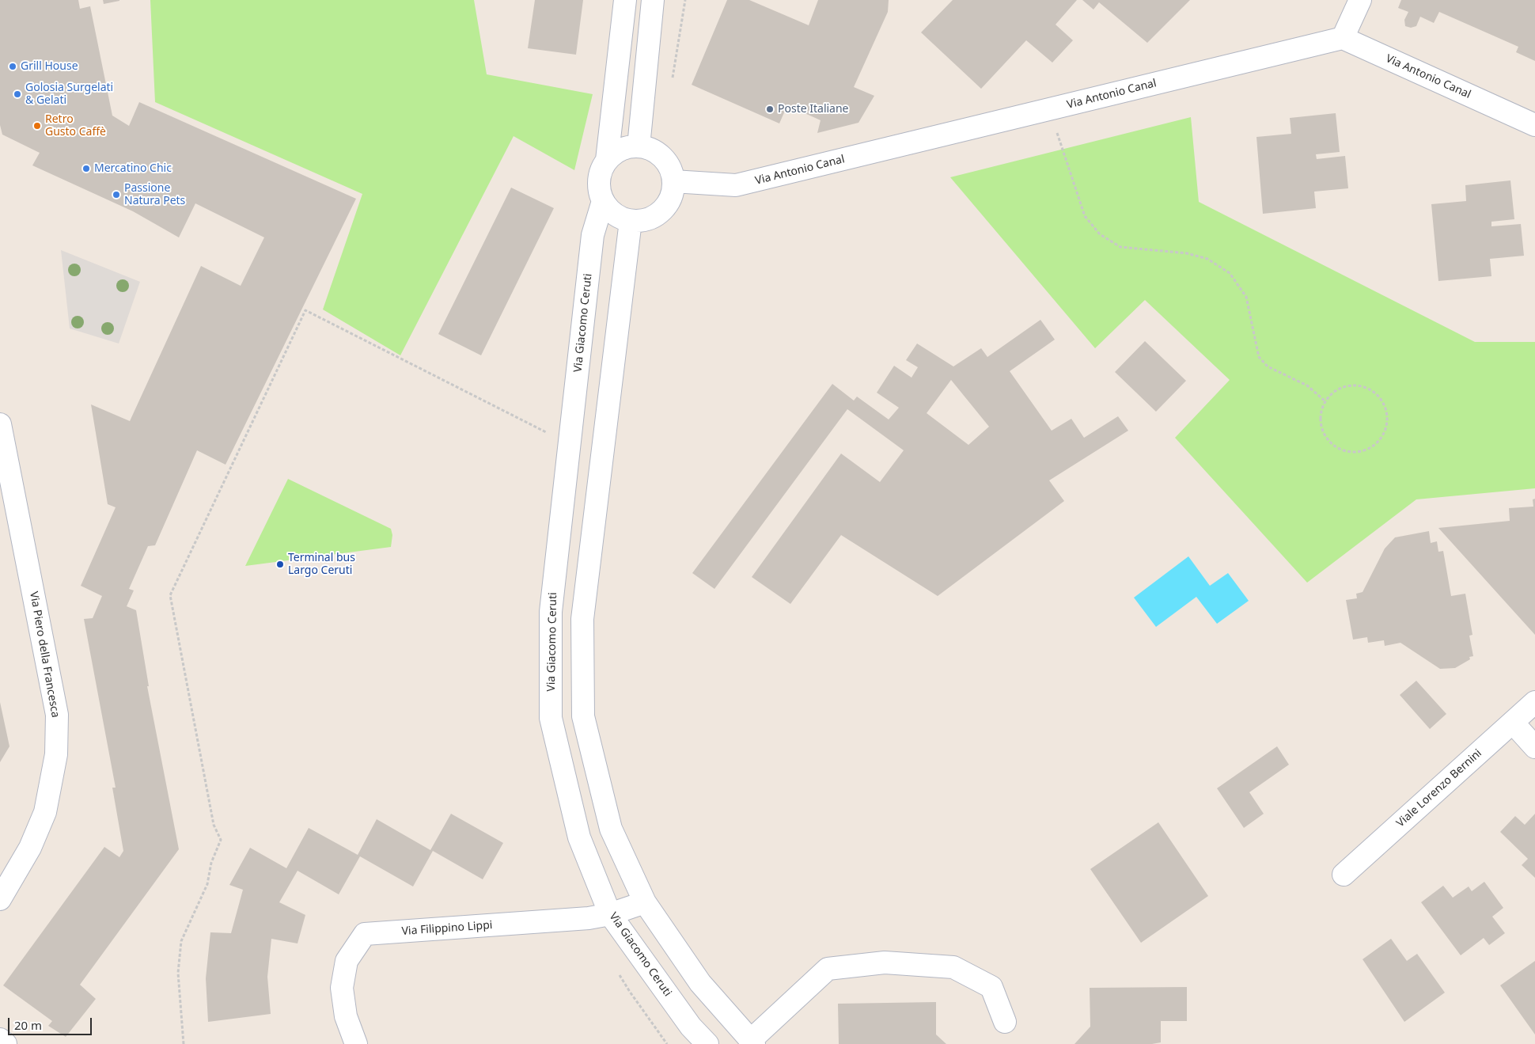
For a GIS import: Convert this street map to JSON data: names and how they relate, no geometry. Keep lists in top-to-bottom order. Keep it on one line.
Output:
{"streets":{"street":["Via Antonio Canal","Via Giacomo Ceruti","Via Piero della Francesca","Viale Lorenzo Bernini","Via Filippino Lippi"]},"crossings":[["Via Antonio Canal","Via Giacomo Ceruti"],["Via Giacomo Ceruti","Via Filippino Lippi"]],"places":["Grill House","Golosia Surgelati & Gelati","Poste Italiane","Retro Gusto Caffè","Mercatino Chic","Passione Natura Pets","Terminal bus Largo Ceruti"],"scale_bar":"20 m"}
